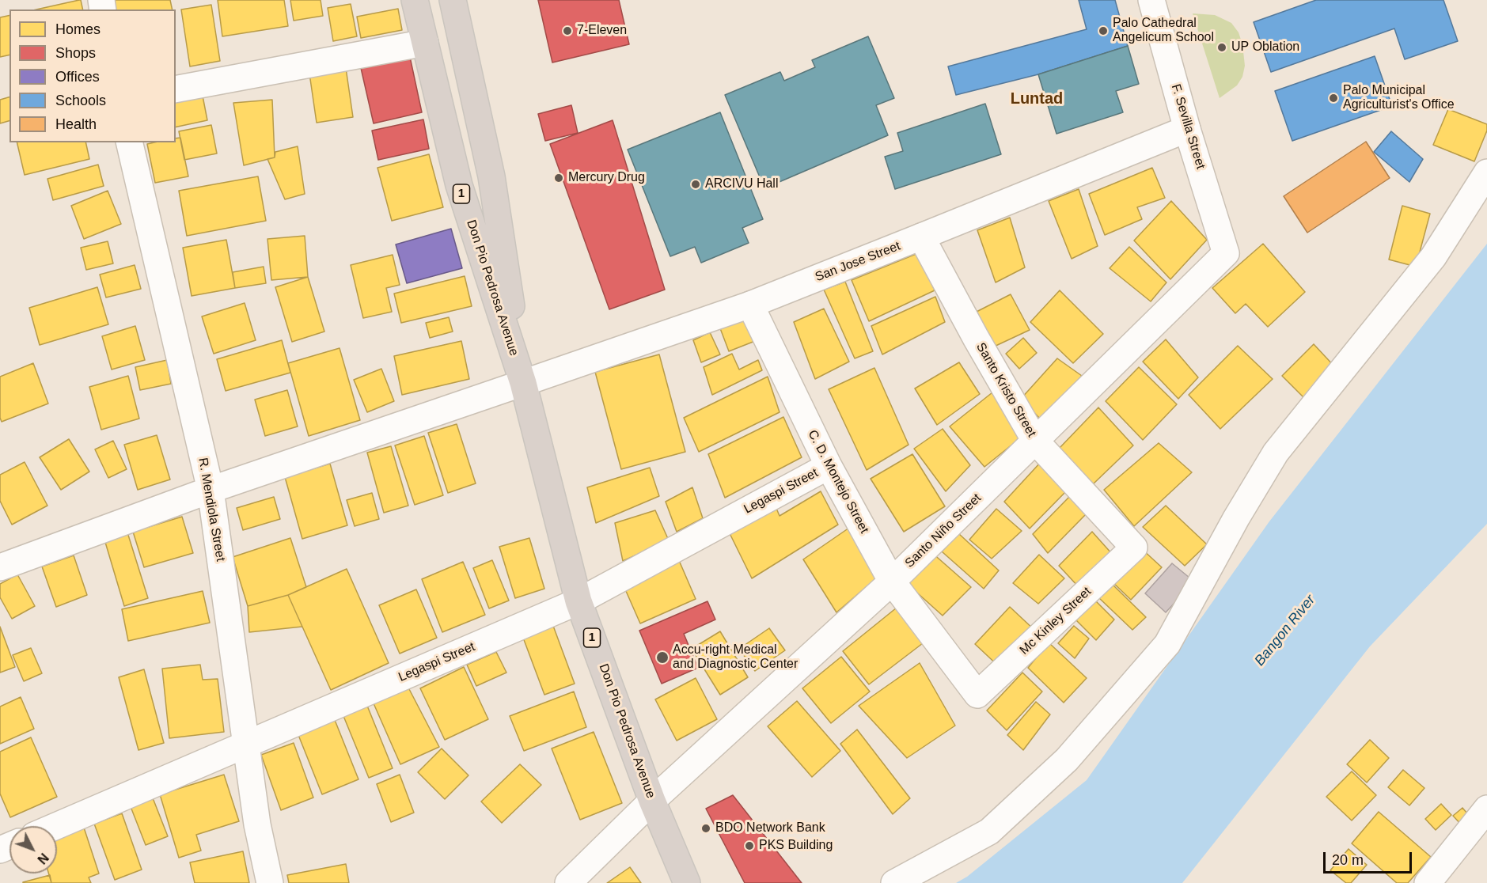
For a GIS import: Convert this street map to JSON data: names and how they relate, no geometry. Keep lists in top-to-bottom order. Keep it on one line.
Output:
{"streets":{"highway":["1","Don Pio Pedrosa Avenue"],"street":["F. Sevilla Street","San Jose Street","Santo Kristo Street","C. D. Montejo Street","Legaspi Street","R. Mendiola Street","Santo Niño Street","Mc Kinley Street"]},"crossings":[["F. Sevilla Street","San Jose Street"],["F. Sevilla Street","Santo Niño Street"],["San Jose Street","Don Pio Pedrosa Avenue"],["San Jose Street","Santo Kristo Street"],["San Jose Street","C. D. Montejo Street"],["San Jose Street","R. Mendiola Street"],["Don Pio Pedrosa Avenue","Legaspi Street"],["Don Pio Pedrosa Avenue","Santo Niño Street"],["Santo Kristo Street","Santo Niño Street"],["Santo Kristo Street","Mc Kinley Street"],["C. D. Montejo Street","Legaspi Street"],["C. D. Montejo Street","Santo Niño Street"],["C. D. Montejo Street","Mc Kinley Street"],["Legaspi Street","R. Mendiola Street"]],"districts":["Luntad"],"water":["Bangon River"],"places":["7-Eleven","Palo Cathedral Angelicum School","UP Oblation","Palo Municipal Agriculturist's Office","Mercury Drug","ARCIVU Hall","Accu-right Medical and Diagnostic Center","BDO Network Bank","PKS Building"],"legend":["Homes","Shops","Offices","Schools","Health"],"scale_bar":"20 m","north":"bottom right"}
